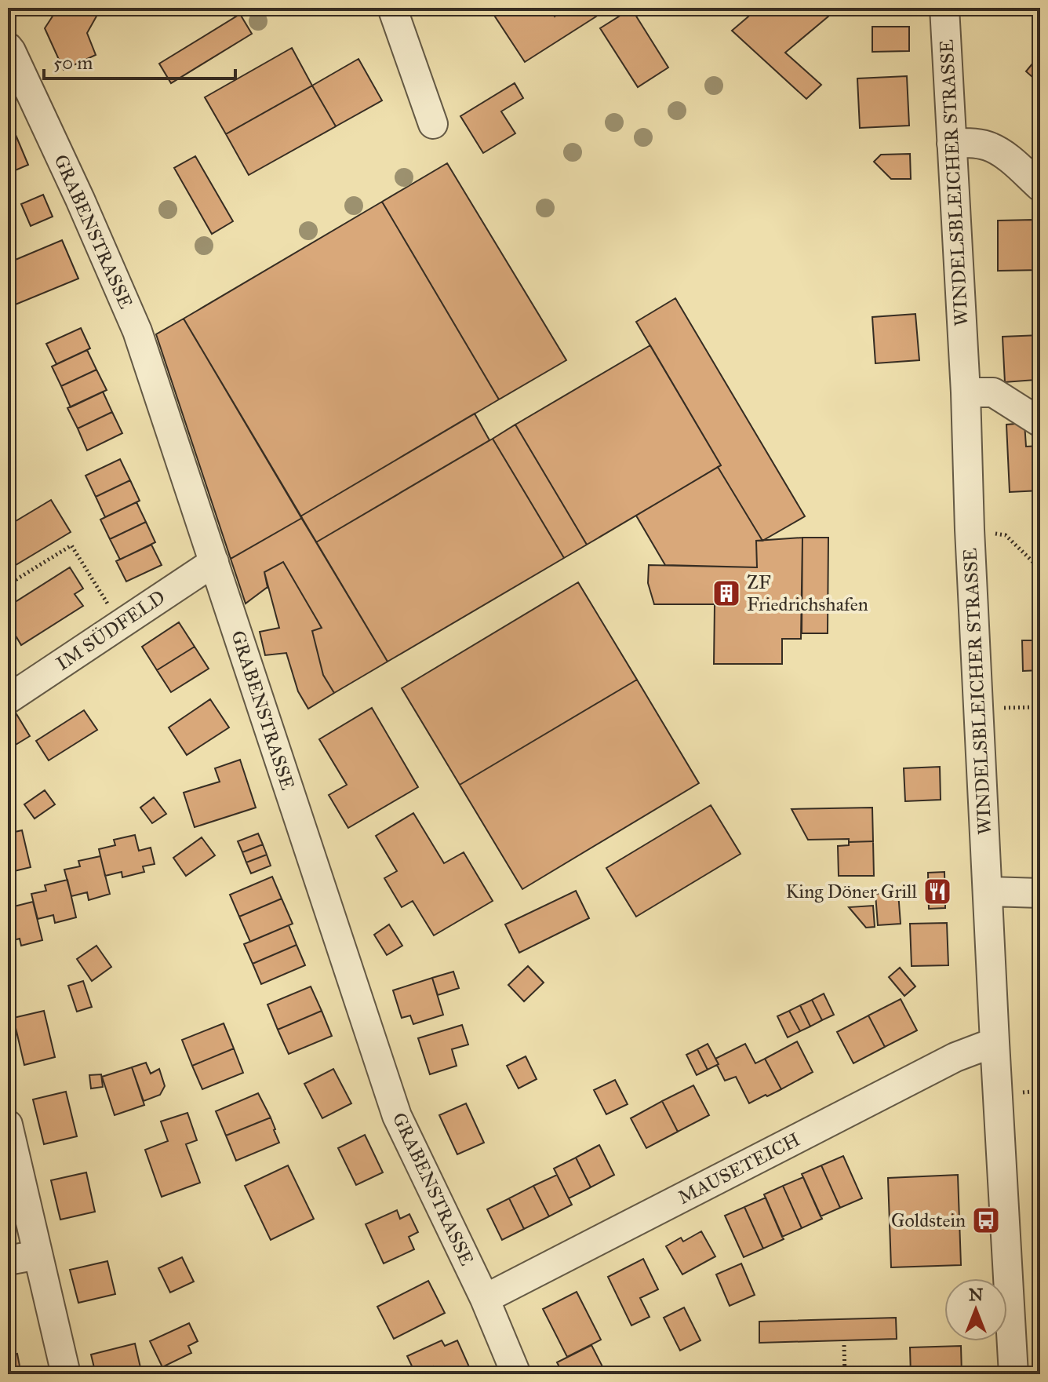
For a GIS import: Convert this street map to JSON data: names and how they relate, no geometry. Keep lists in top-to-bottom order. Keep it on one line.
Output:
{"streets":{"street":["WINDELSBLEICHER STRASSE","GRABENSTRASSE","IM SÜDFELD","MAUSETEICH"]},"crossings":[["WINDELSBLEICHER STRASSE","MAUSETEICH"],["GRABENSTRASSE","IM SÜDFELD"],["GRABENSTRASSE","MAUSETEICH"]],"places":{"building":["ZF Friedrichshafen"],"restaurant":["King Döner Grill"],"bus stop":["Goldstein"]},"scale_bar":"50 m","north":"top"}
